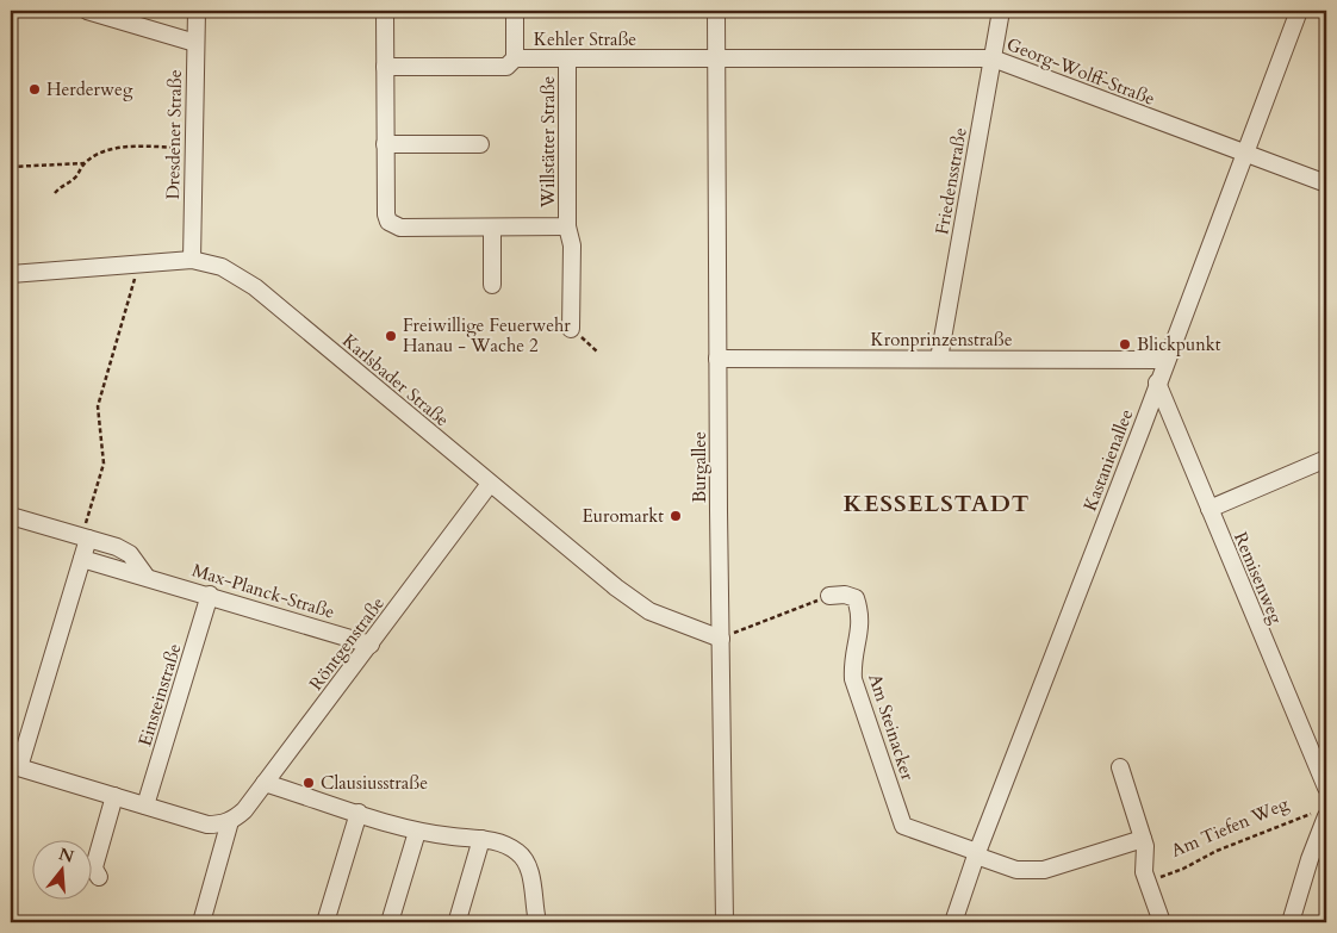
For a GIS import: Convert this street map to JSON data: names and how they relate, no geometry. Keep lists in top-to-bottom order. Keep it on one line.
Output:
{"streets":{"street":["Kehler Straße","Georg-Wolff-Straße","Dresdener Straße","Willstätter Straße","Friedensstraße","Kronprinzenstraße","Karlsbader Straße","Kastanienallee","Burgallee","Remisenweg","Max-Planck-Straße","Röntgenstraße","Einsteinstraße","Am Steinacker","Am Tiefen Weg"]},"crossings":[["Kehler Straße","Georg-Wolff-Straße"],["Kehler Straße","Willstätter Straße"],["Kehler Straße","Burgallee"],["Georg-Wolff-Straße","Friedensstraße"],["Georg-Wolff-Straße","Kastanienallee"],["Georg-Wolff-Straße","Burgallee"],["Dresdener Straße","Karlsbader Straße"],["Friedensstraße","Kronprinzenstraße"],["Kronprinzenstraße","Kastanienallee"],["Kronprinzenstraße","Burgallee"],["Karlsbader Straße","Burgallee"],["Karlsbader Straße","Röntgenstraße"],["Kastanienallee","Remisenweg"],["Kastanienallee","Am Steinacker"],["Kastanienallee","Am Tiefen Weg"],["Max-Planck-Straße","Röntgenstraße"],["Max-Planck-Straße","Einsteinstraße"],["Am Steinacker","Am Tiefen Weg"]],"districts":["KESSELSTADT"],"places":["Herderweg","Freiwillige Feuerwehr Hanau - Wache 2","Blickpunkt","Euromarkt","Clausiusstraße"],"north":"top"}
